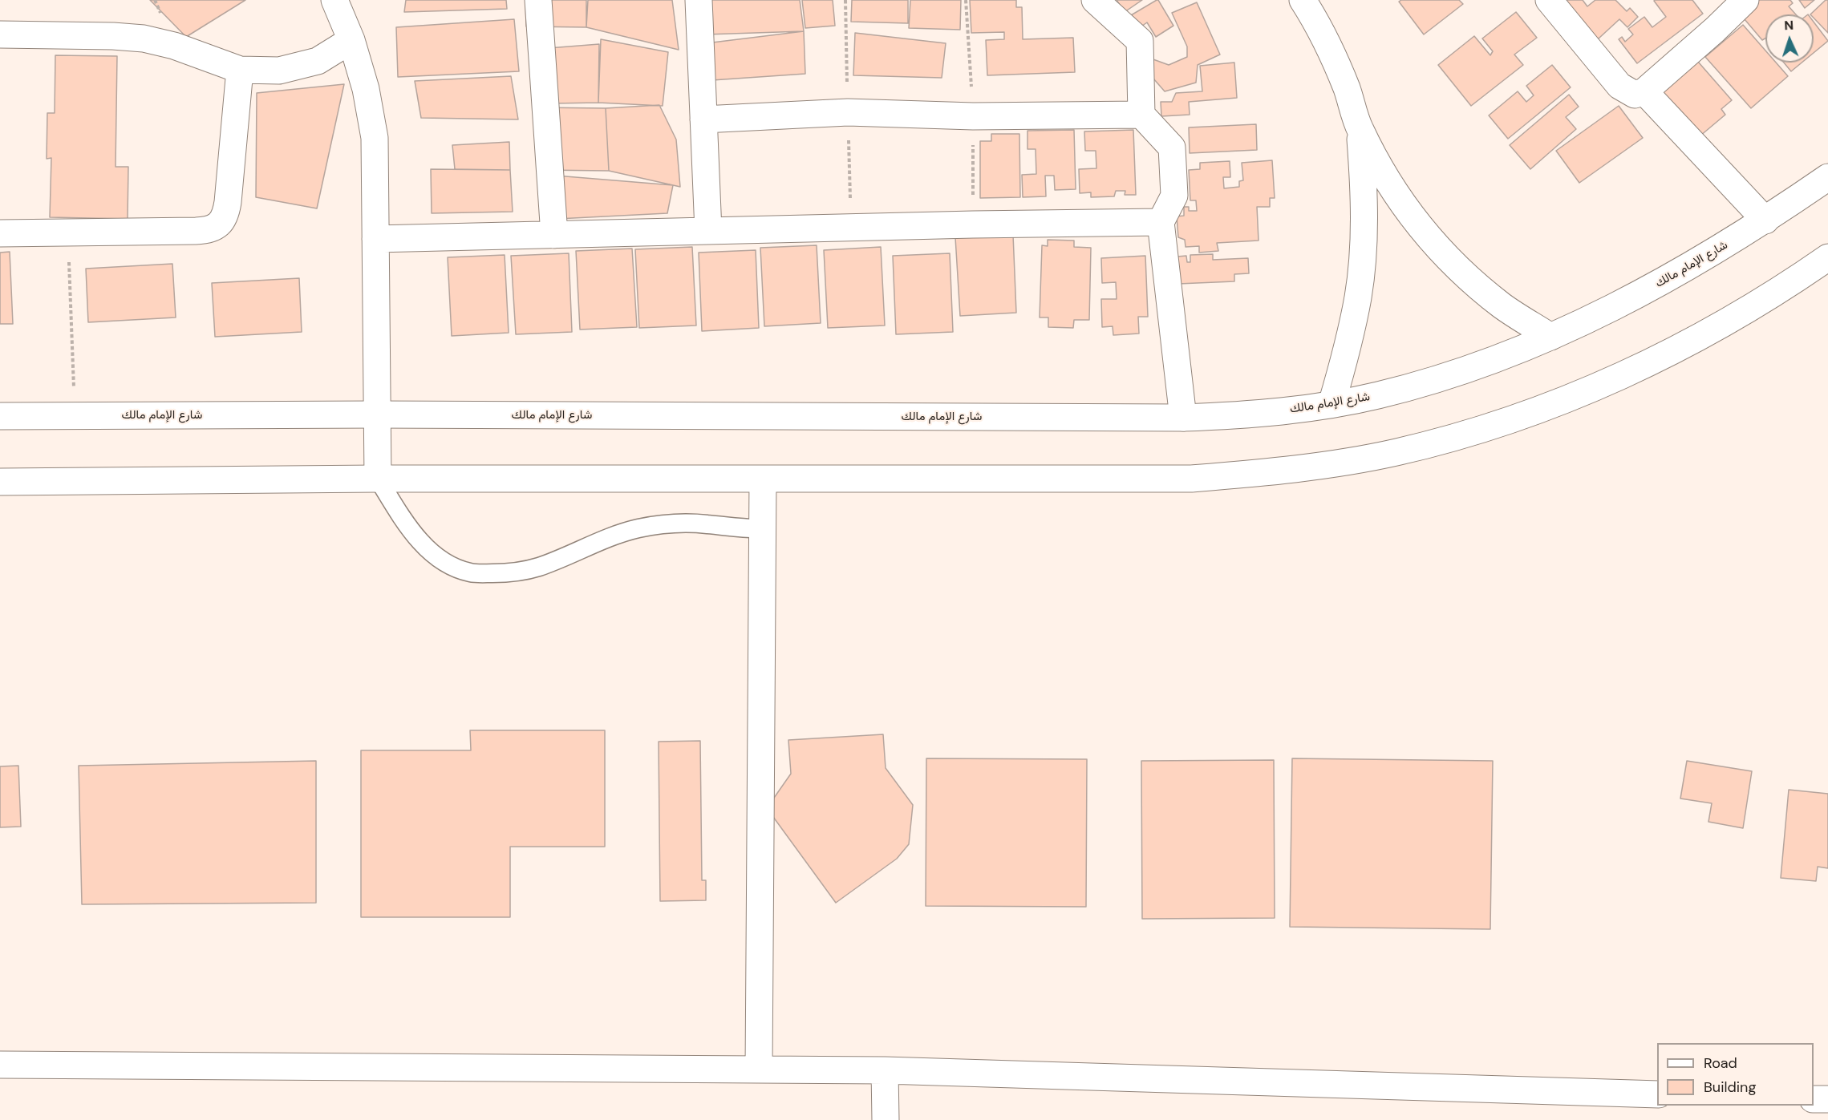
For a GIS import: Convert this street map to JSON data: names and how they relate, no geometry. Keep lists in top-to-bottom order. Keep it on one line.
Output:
{"streets":{"street":["شارع الإمام مالك"]},"legend":["Road","Building"],"north":"top"}
